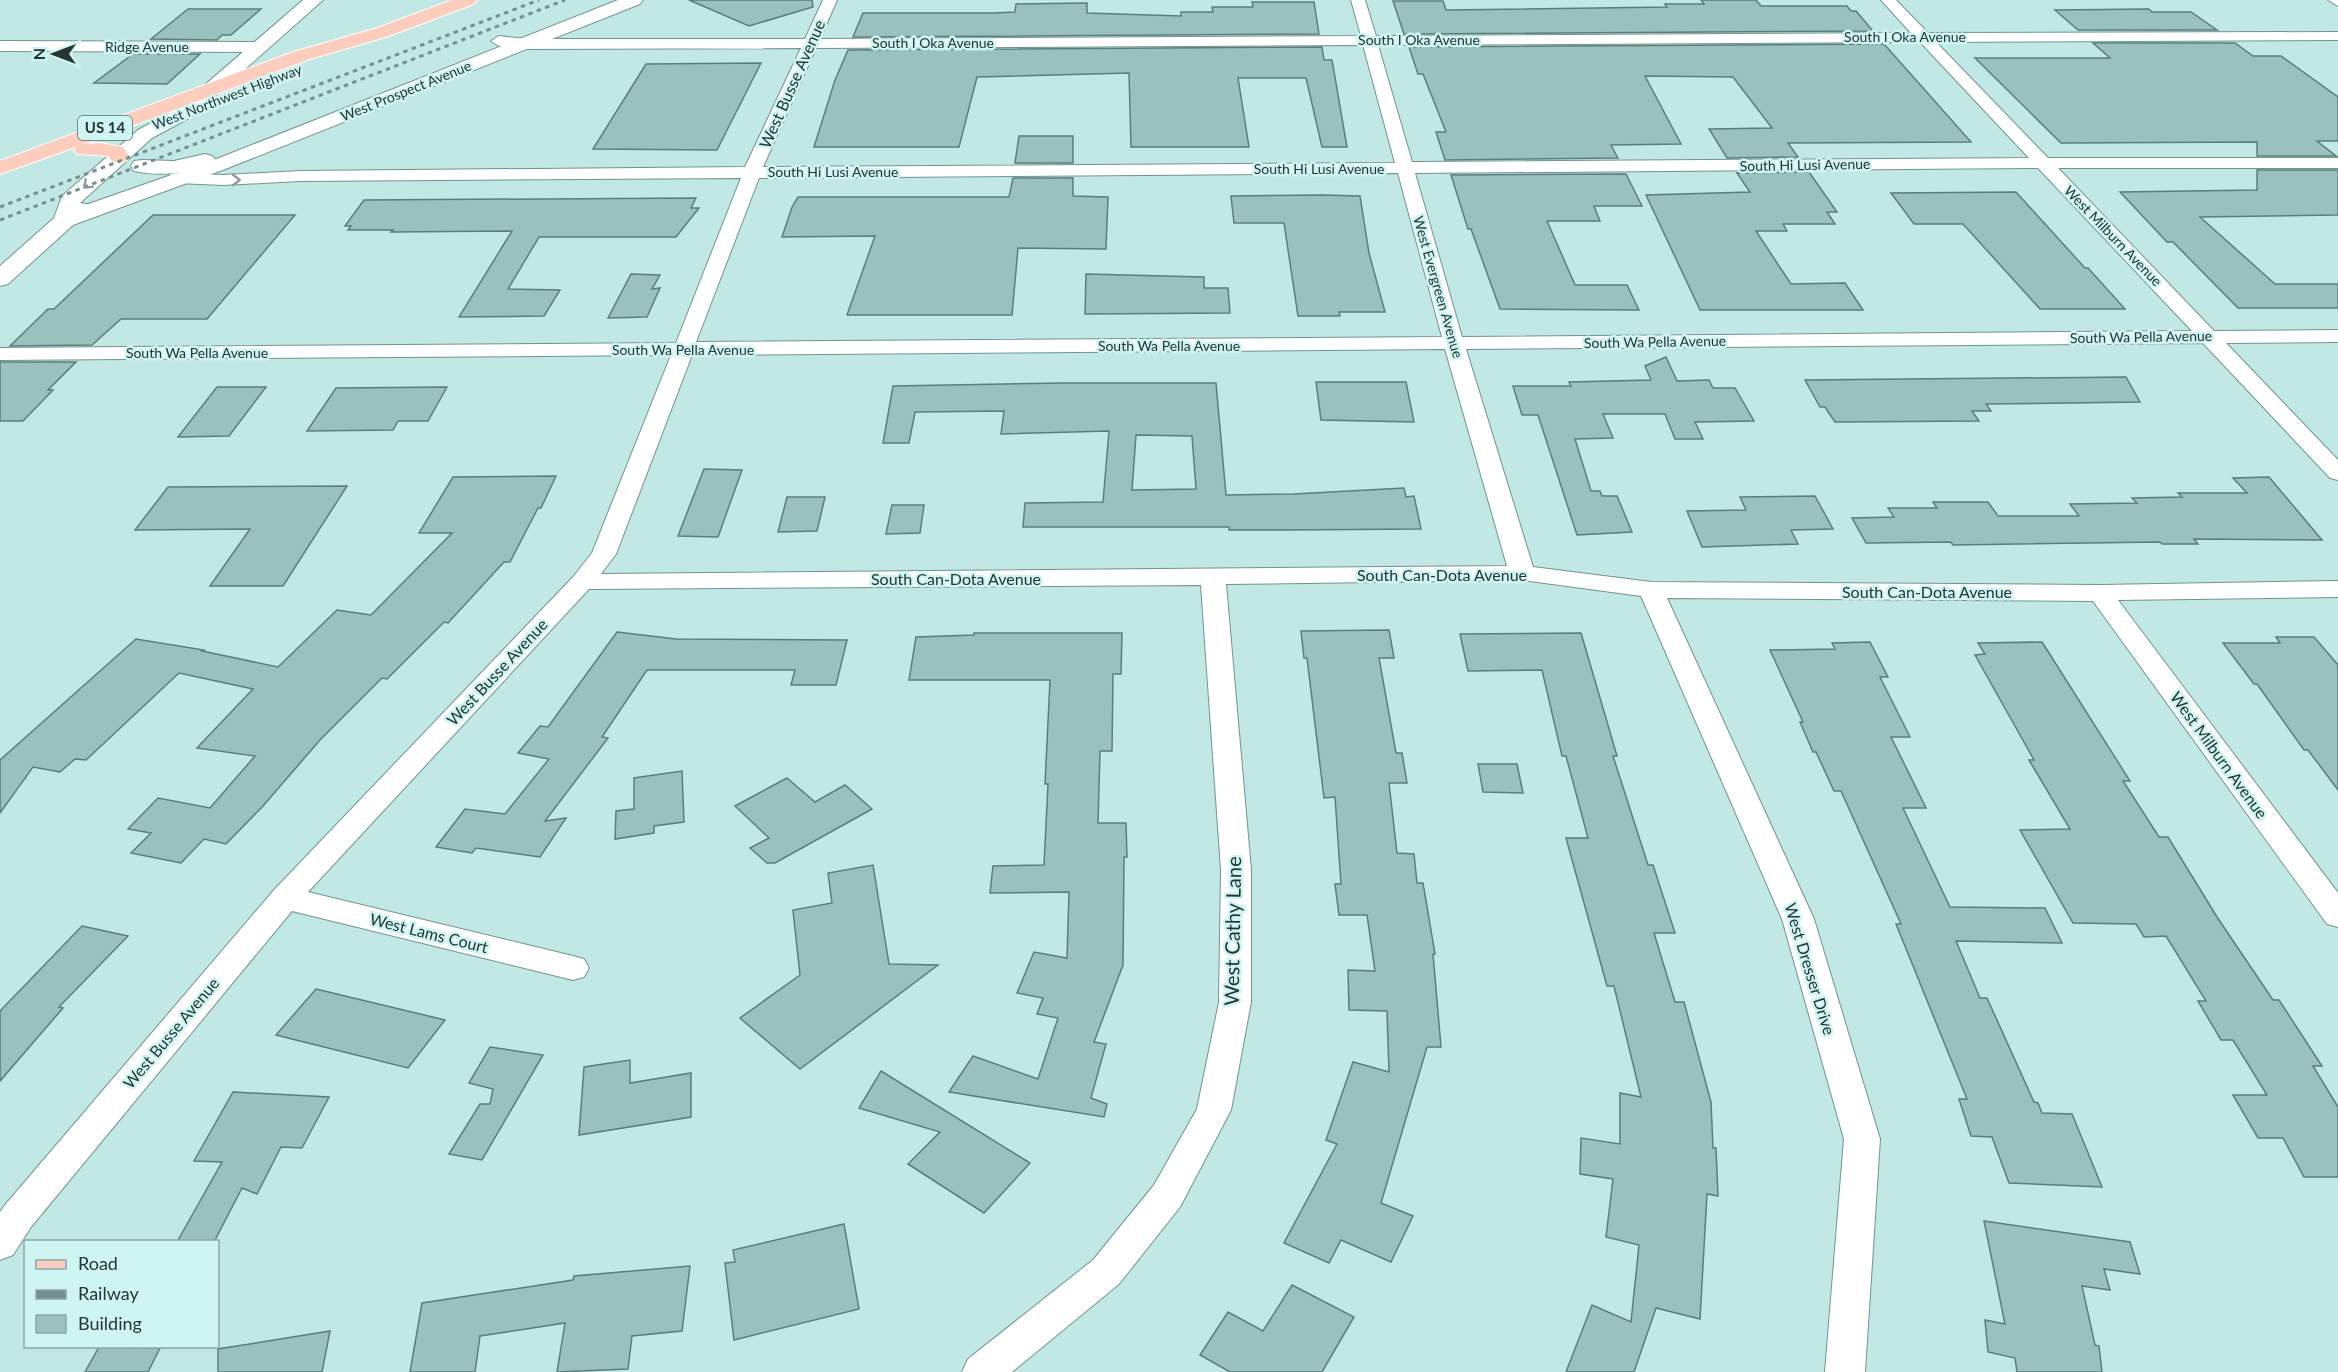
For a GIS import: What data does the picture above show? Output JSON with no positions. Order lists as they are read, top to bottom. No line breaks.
{"streets":{"main road":["West Northwest Highway","US 14"],"street":["South I Oka Avenue","Ridge Avenue","West Busse Avenue","West Prospect Avenue","South Hi Lusi Avenue","West Milburn Avenue","West Evergreen Avenue","South Wa Pella Avenue","South Can-Dota Avenue","West Cathy Lane","West Lams Court","West Dresser Drive"]},"crossings":[["South I Oka Avenue","West Busse Avenue"],["South I Oka Avenue","West Prospect Avenue"],["South I Oka Avenue","West Milburn Avenue"],["South I Oka Avenue","West Evergreen Avenue"],["West Busse Avenue","South Hi Lusi Avenue"],["West Busse Avenue","South Wa Pella Avenue"],["West Busse Avenue","South Can-Dota Avenue"],["West Busse Avenue","West Lams Court"],["West Prospect Avenue","South Hi Lusi Avenue"],["South Hi Lusi Avenue","West Milburn Avenue"],["South Hi Lusi Avenue","West Evergreen Avenue"],["West Milburn Avenue","South Wa Pella Avenue"],["West Milburn Avenue","South Can-Dota Avenue"],["West Evergreen Avenue","South Wa Pella Avenue"],["West Evergreen Avenue","South Can-Dota Avenue"],["South Can-Dota Avenue","West Cathy Lane"],["South Can-Dota Avenue","West Dresser Drive"]],"legend":["Road","Railway","Building"],"north":"left"}
